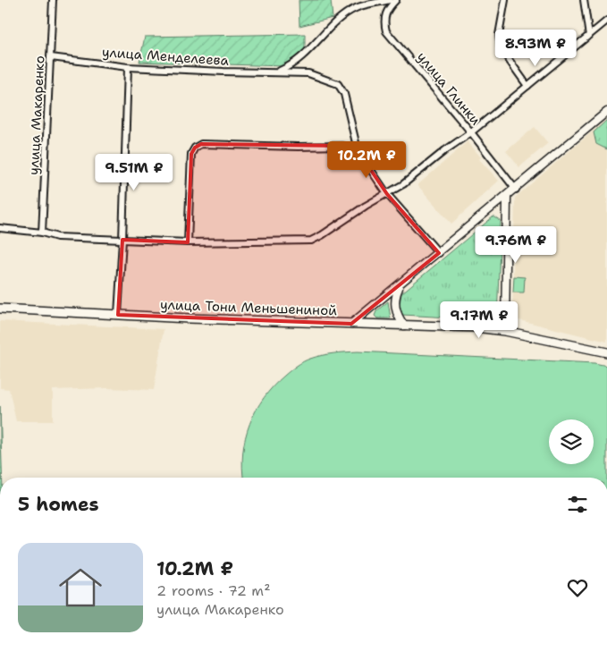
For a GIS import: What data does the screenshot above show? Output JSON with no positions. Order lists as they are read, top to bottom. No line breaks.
{"streets":{"main road":["улица Тони Меньшениной"],"street":["улица Менделеева","улица Глинки","улица Макаренко"]},"crossings":[["улица Менделеева","улица Макаренко"],["улица Глинки","улица Тони Меньшениной"]],"page":{"price":["8.93M ₽","10.2M ₽","9.51M ₽","9.76M ₽","9.17M ₽"],"heading":"5 homes","list":[{"name":"10.2M ₽","note":"2 rooms · 72 m² · улица Макаренко"}]}}
